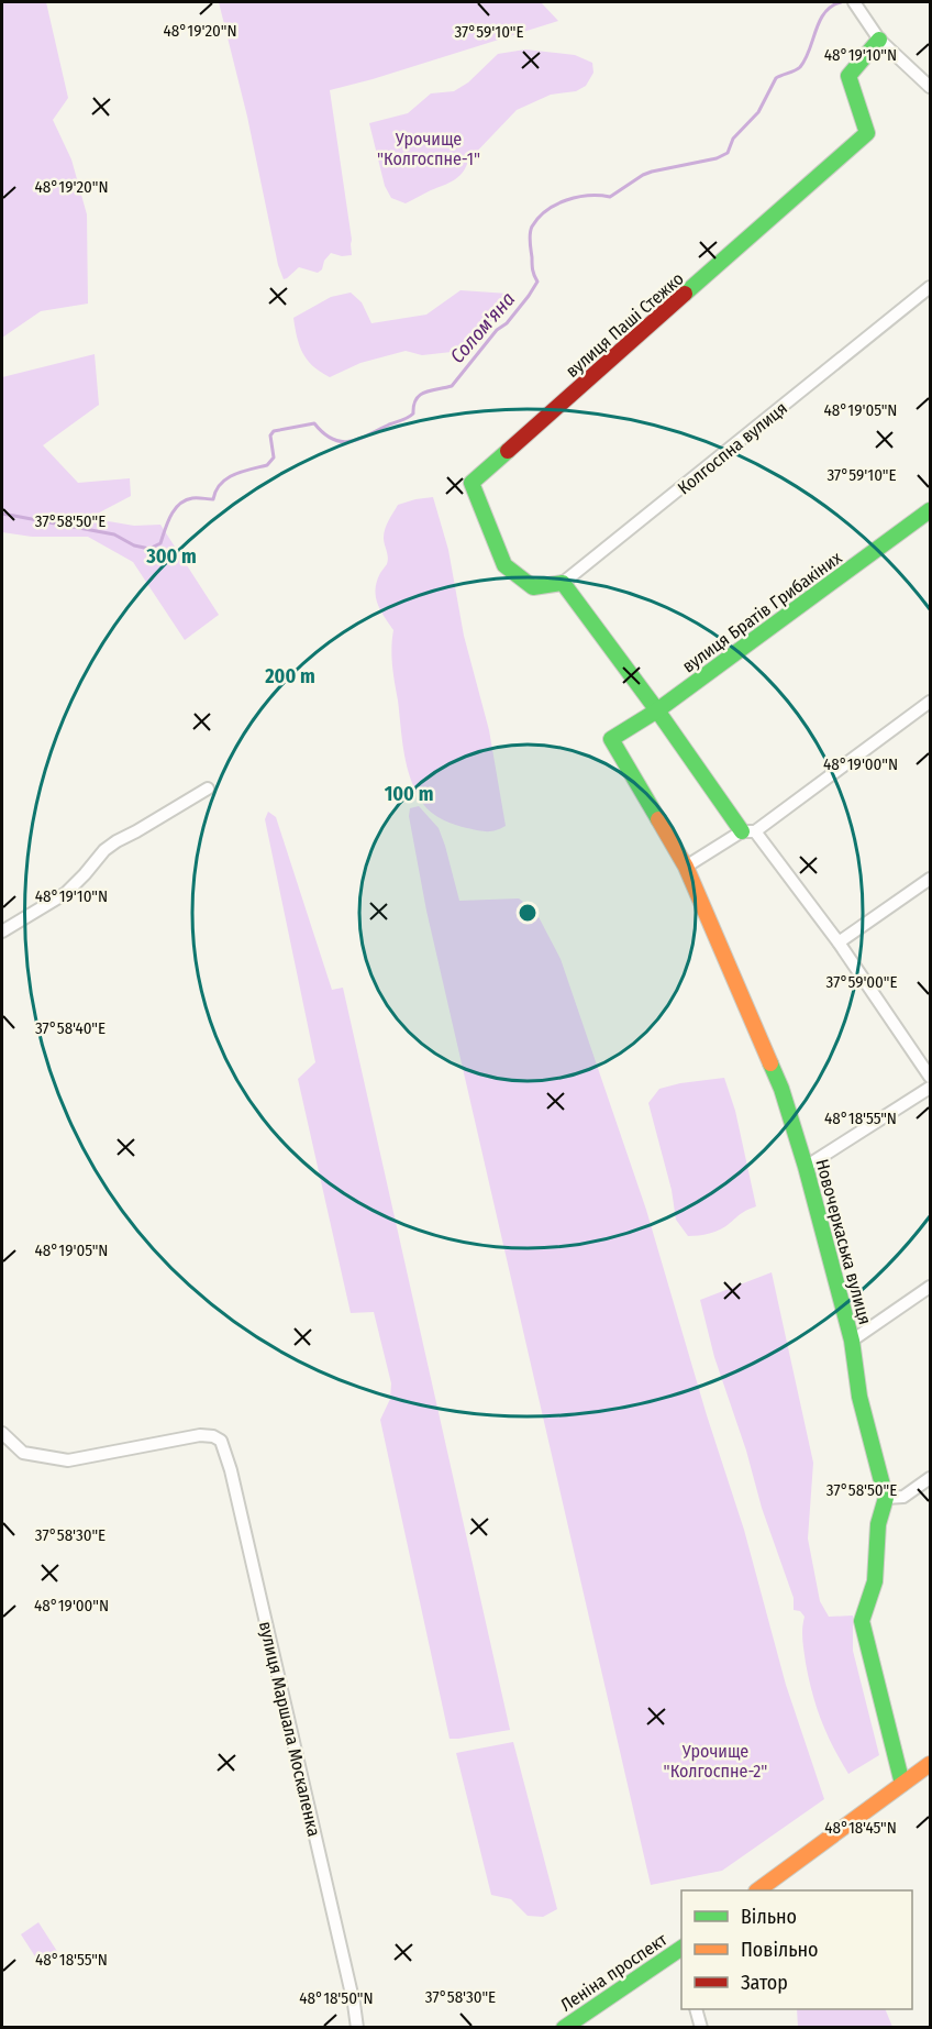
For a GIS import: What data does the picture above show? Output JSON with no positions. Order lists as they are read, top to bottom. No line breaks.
{"streets":{"street":["вулиця Паші Стежко","Колгоспна вулиця","вулиця Братів Грибакіних","Новочеркаська вулиця","вулиця Маршала Москаленка","Леніна проспект"]},"crossings":[["вулиця Паші Стежко","Колгоспна вулиця"],["вулиця Братів Грибакіних","Новочеркаська вулиця"]],"water":["Солом'яна"],"parks":["Урочище \"Колгоспне-1\"","Урочище \"Колгоспне-2\""],"legend":["Вільно","Повільно","Затор"],"coordinates":["48°19'20\"N","37°59'10\"E","48°19'10\"N","48°19'05\"N","37°58'50\"E","48°19'00\"N","37°59'00\"E","37°58'40\"E","48°18'55\"N","37°58'30\"E","48°18'45\"N","48°18'50\"N"],"rings":["300 m","200 m","100 m"]}
